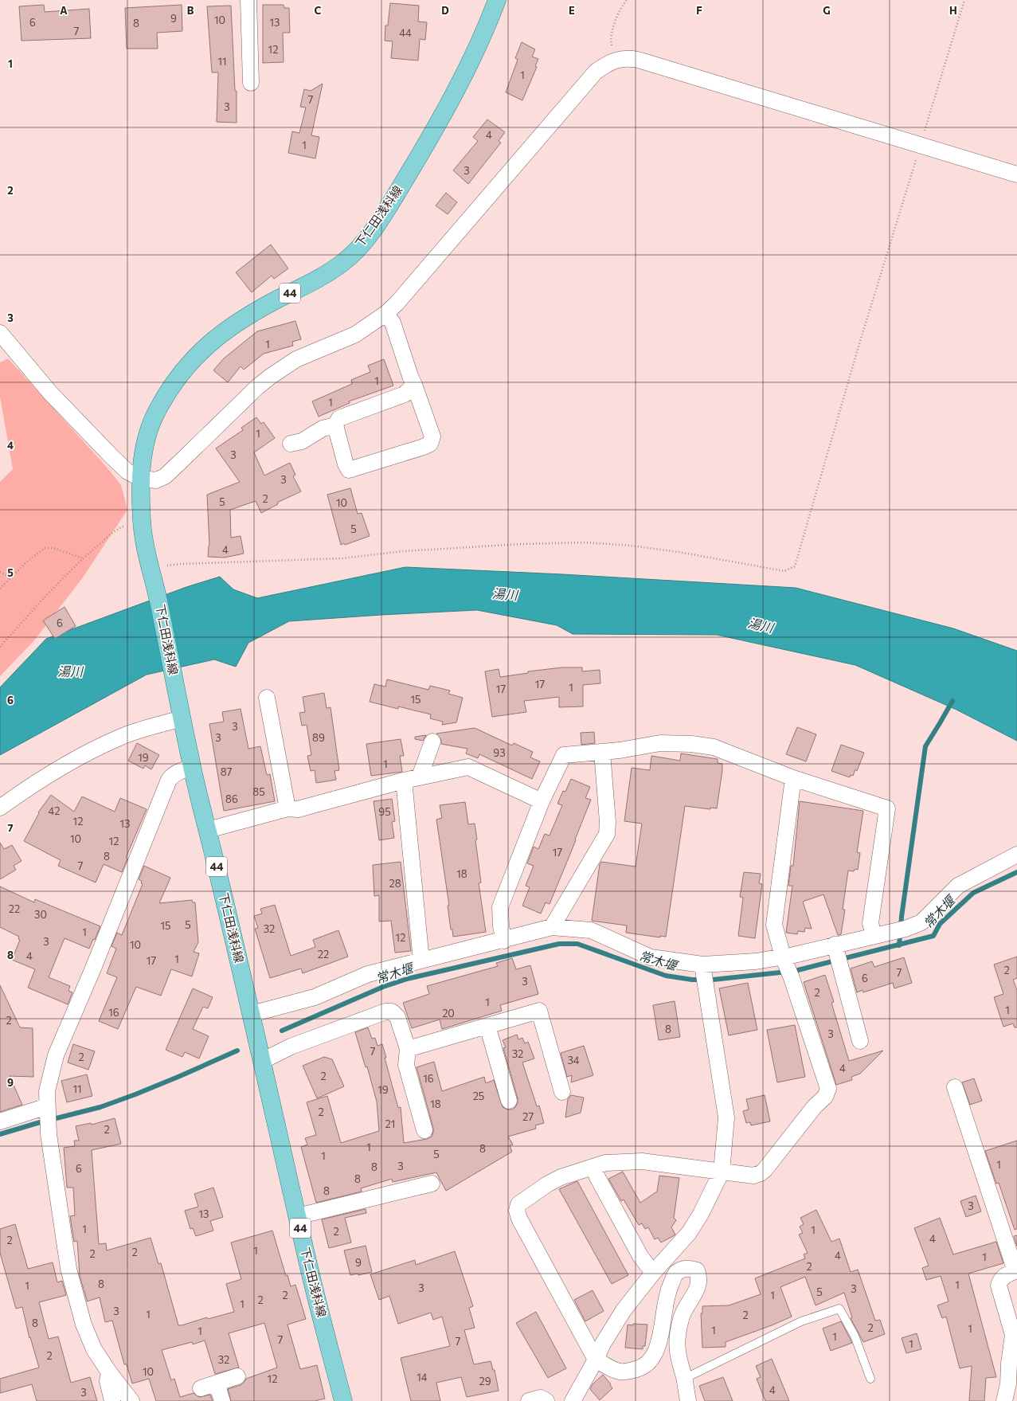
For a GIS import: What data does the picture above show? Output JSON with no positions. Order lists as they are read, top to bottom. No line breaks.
{"streets":{"main road":["下仁田浅科線","44"]},"water":["湯川","常木堰"],"house_numbers":["9","10","6","13","8","7","44","12","11","1","7","3","4","1","3","1","1","1","1","3","3","2","5","10","5","4","6","17","1","17","15","3","3","89","93","19","1","87","85","86","42","95","12","13","10","12","17","8","7","18","28","22","30","5","15","32","1","12","3","10","22","4","1","17","2","7","6","3","2","1","1","16","20","2","8","3","7","32","2","34","4","2","16","11","19","25","18","2","27","21","2","1","8","5","1","1","3","8","6","8","8","3","13","1","1","2","4","2","1","2","2","4","1","9","2","8","1","1","3","3","5","2","1","2","1","3","1","2","8","2","1","1","1","1","7","7","1","2","32","10","14","12","29","4","3"],"grid":{"columns":["A","B","C","D","E","F","G","H"],"rows":["1","2","3","4","5","6","7","8","9"]}}
